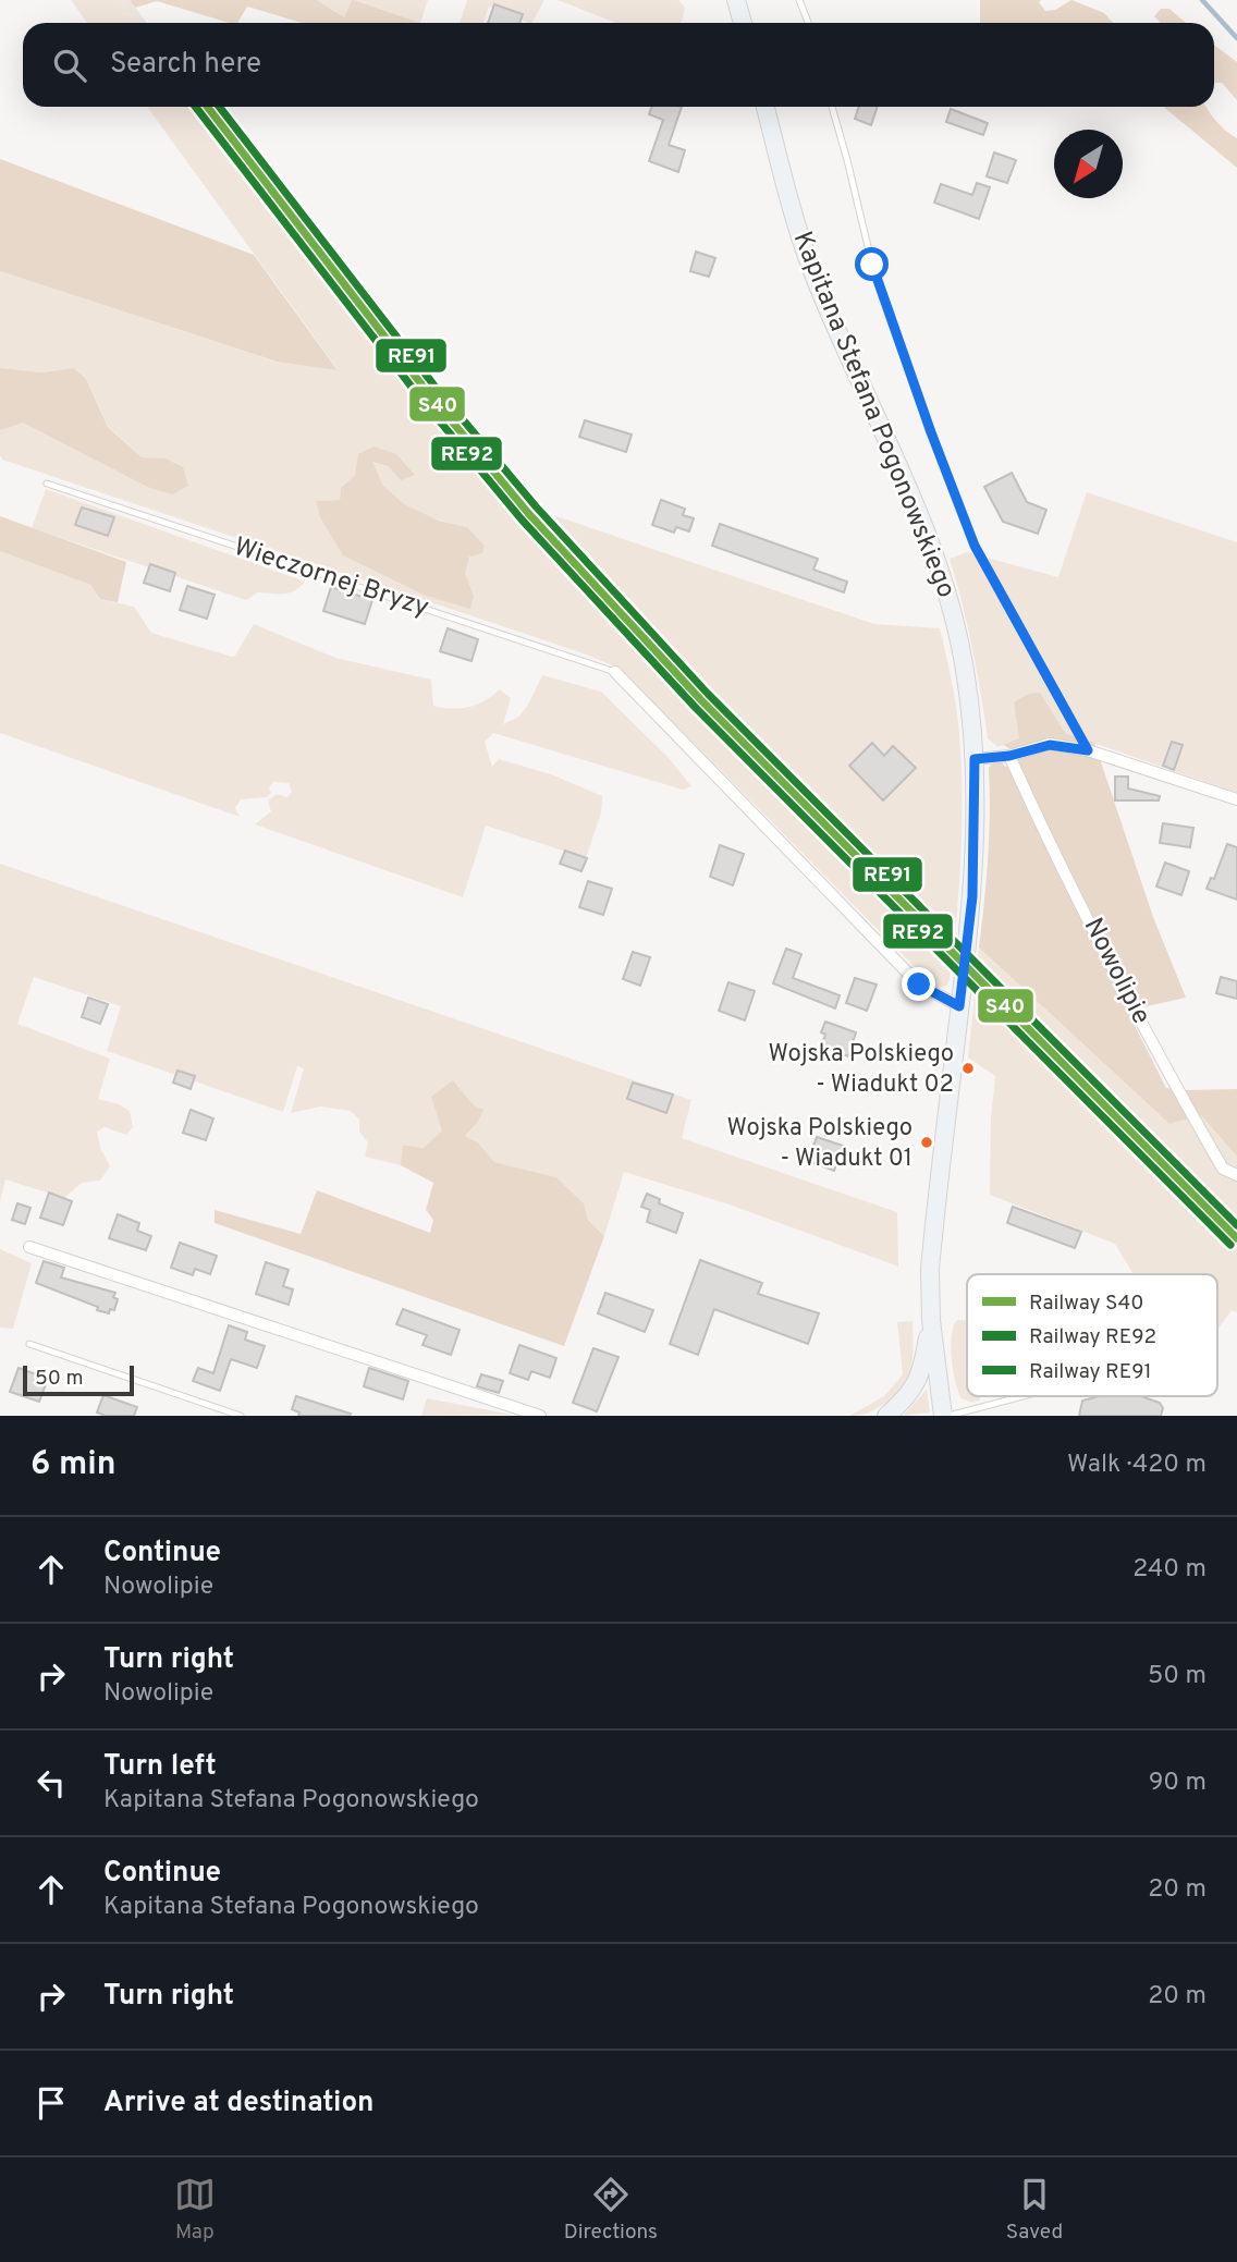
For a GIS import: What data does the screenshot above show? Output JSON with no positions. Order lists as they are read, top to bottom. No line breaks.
{"streets":{"main road":["Kapitana Stefana Pogonowskiego"],"street":["Nowolipie"],"lane":["Wieczornej Bryzy"]},"places":["Wojska Polskiego - Wiadukt 02","Wojska Polskiego - Wiadukt 01"],"lines":["rail line S40","rail line RE92","rail line RE91"],"legend":["Railway S40","Railway RE92","Railway RE91"],"scale_bar":"50 m","north":"bottom left","page":{"search":"Search here","scale":"50 m","heading":["6 min","Walk · 420 m"],"list":[["Continue","Nowolipie","240 m"],["Turn right","Nowolipie","50 m"],["Turn left","Kapitana Stefana Pogonowskiego","90 m"],["Continue","Kapitana Stefana Pogonowskiego","20 m"],["Turn right","20 m"],"Arrive at destination"],"nav":["Map","Directions","Saved"]}}
